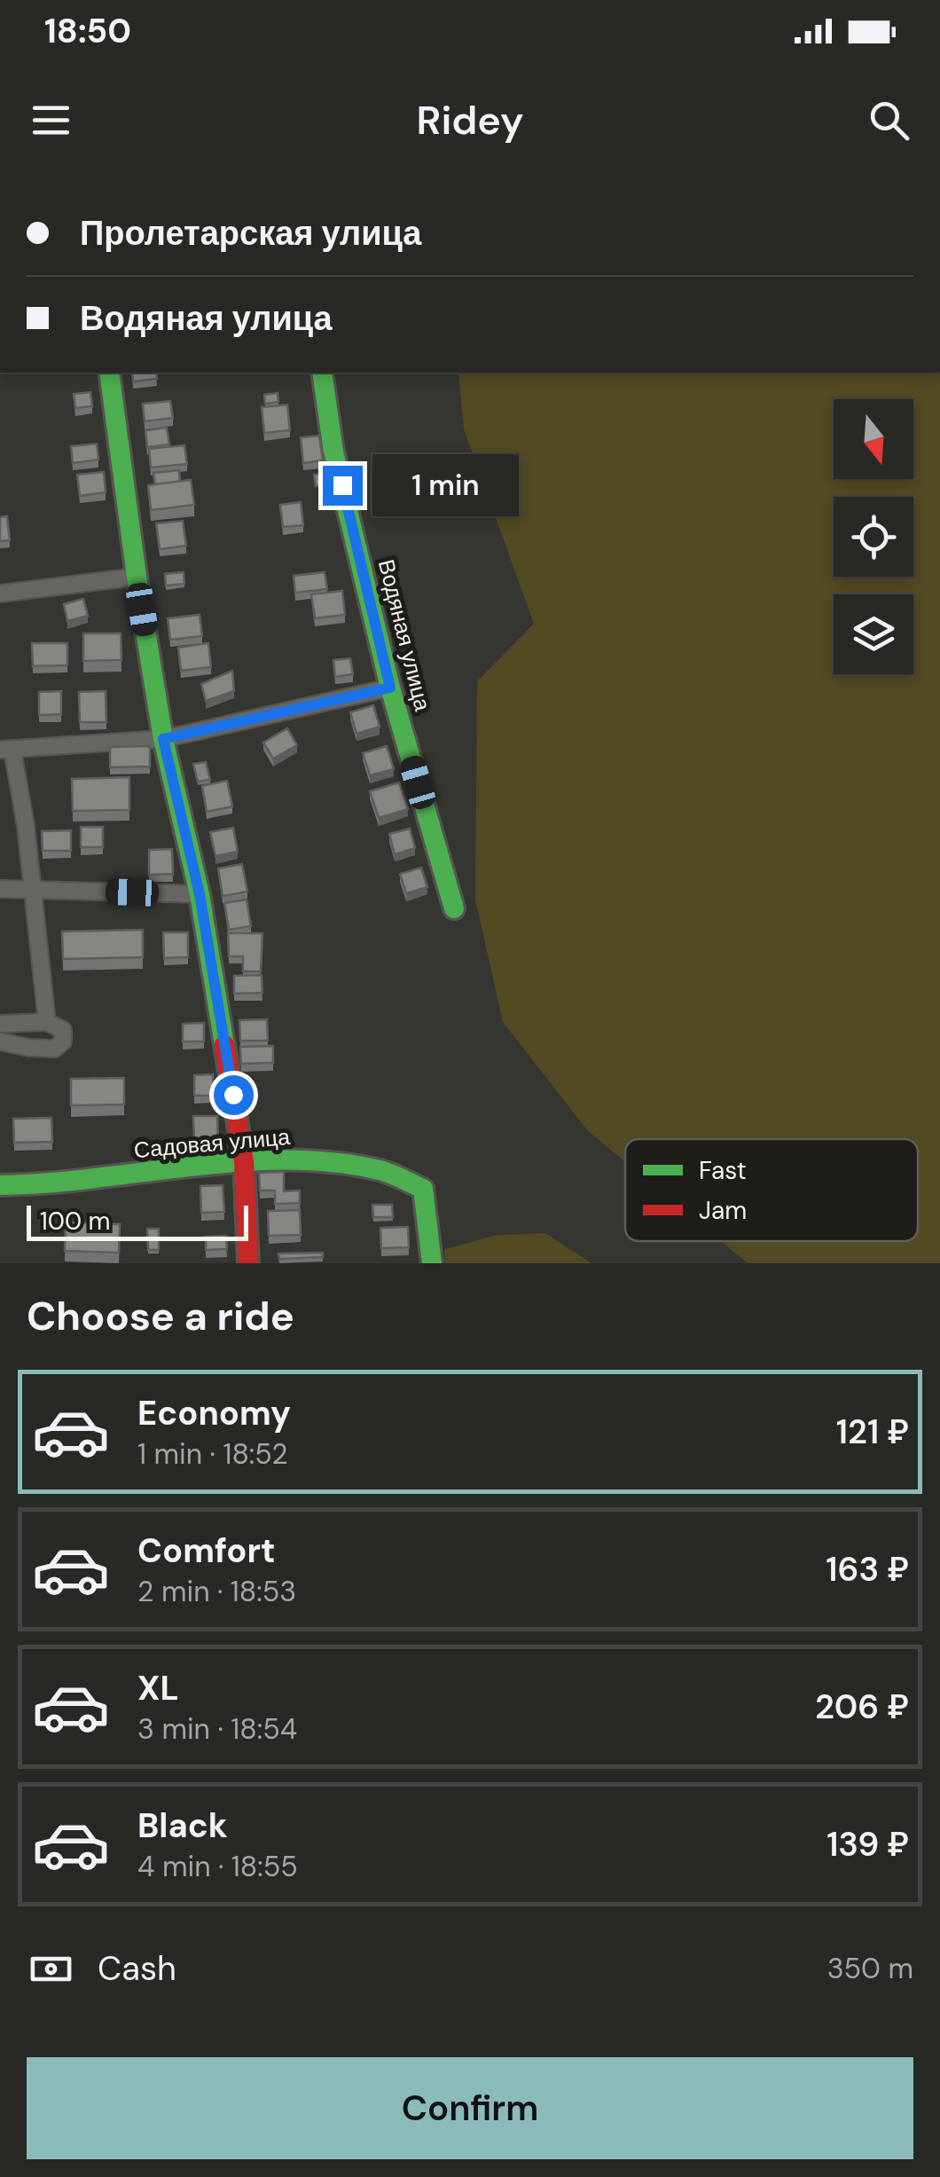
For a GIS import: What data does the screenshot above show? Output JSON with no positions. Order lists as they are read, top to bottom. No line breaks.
{"streets":{"street":["Водяная улица","Садовая улица"]},"legend":["Fast","Jam"],"scale_bar":"100 m","north":"bottom","page":{"status":"18:50","header":"Ridey","banner":["Пролетарская улица","Водяная улица"],"bubble":"1 min","scale":"100 m","heading":"Choose a ride","list":[{"name":"Economy","note":"1 min · 18:52","value":"121 ₽"},{"name":"Comfort","note":"2 min · 18:53","value":"163 ₽"},{"name":"XL","note":"3 min · 18:54","value":"206 ₽"},{"name":"Black","note":"4 min · 18:55","value":"139 ₽"}],"pay":["Cash","350 m"],"buttons":"Confirm"}}
